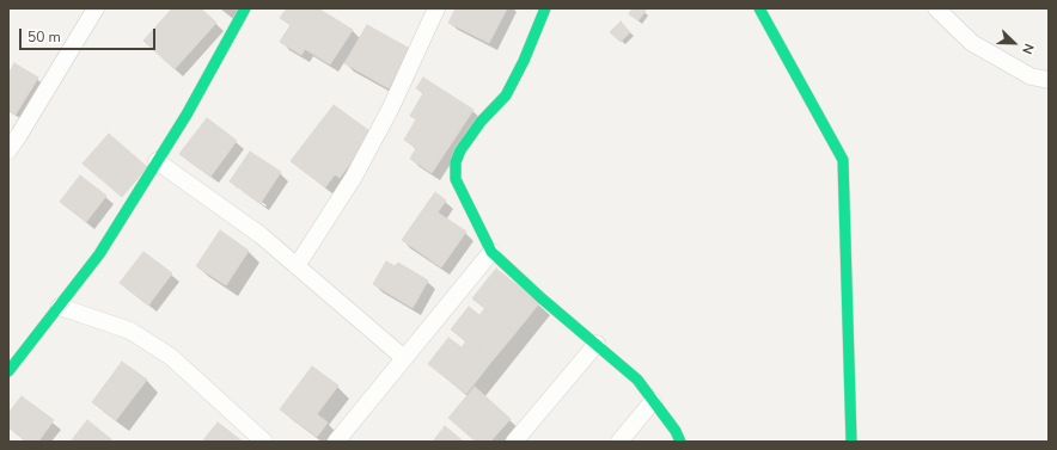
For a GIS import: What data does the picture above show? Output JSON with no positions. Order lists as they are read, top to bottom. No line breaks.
{"scale_bar":"50 m","north":"bottom right"}
